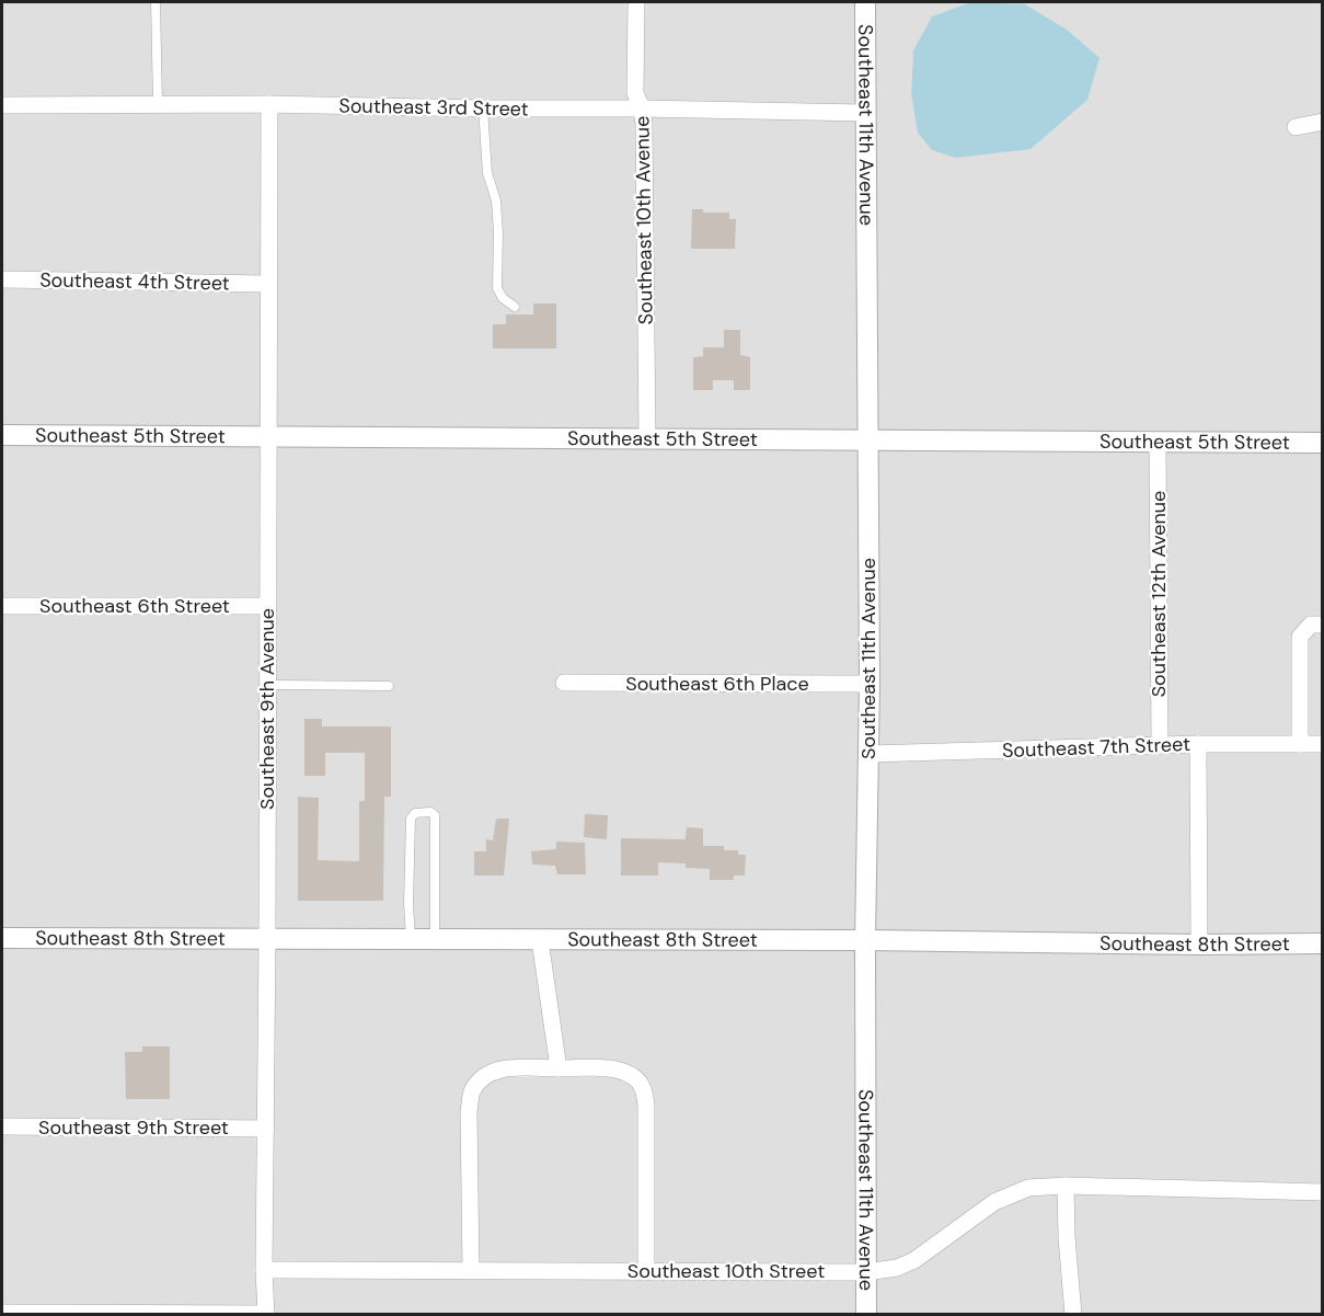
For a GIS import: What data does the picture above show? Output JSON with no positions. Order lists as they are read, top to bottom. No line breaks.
{"streets":{"street":["Southeast 3rd Street","Southeast 11th Avenue","Southeast 10th Avenue","Southeast 4th Street","Southeast 5th Street","Southeast 12th Avenue","Southeast 6th Street","Southeast 6th Place","Southeast 9th Avenue","Southeast 7th Street","Southeast 8th Street","Southeast 9th Street","Southeast 10th Street"]},"crossings":[["Southeast 3rd Street","Southeast 11th Avenue"],["Southeast 3rd Street","Southeast 10th Avenue"],["Southeast 3rd Street","Southeast 9th Avenue"],["Southeast 11th Avenue","Southeast 5th Street"],["Southeast 11th Avenue","Southeast 6th Place"],["Southeast 11th Avenue","Southeast 7th Street"],["Southeast 11th Avenue","Southeast 8th Street"],["Southeast 11th Avenue","Southeast 10th Street"],["Southeast 10th Avenue","Southeast 5th Street"],["Southeast 4th Street","Southeast 9th Avenue"],["Southeast 5th Street","Southeast 12th Avenue"],["Southeast 5th Street","Southeast 9th Avenue"],["Southeast 12th Avenue","Southeast 7th Street"],["Southeast 6th Street","Southeast 9th Avenue"],["Southeast 9th Avenue","Southeast 8th Street"],["Southeast 9th Avenue","Southeast 9th Street"],["Southeast 9th Avenue","Southeast 10th Street"]]}
